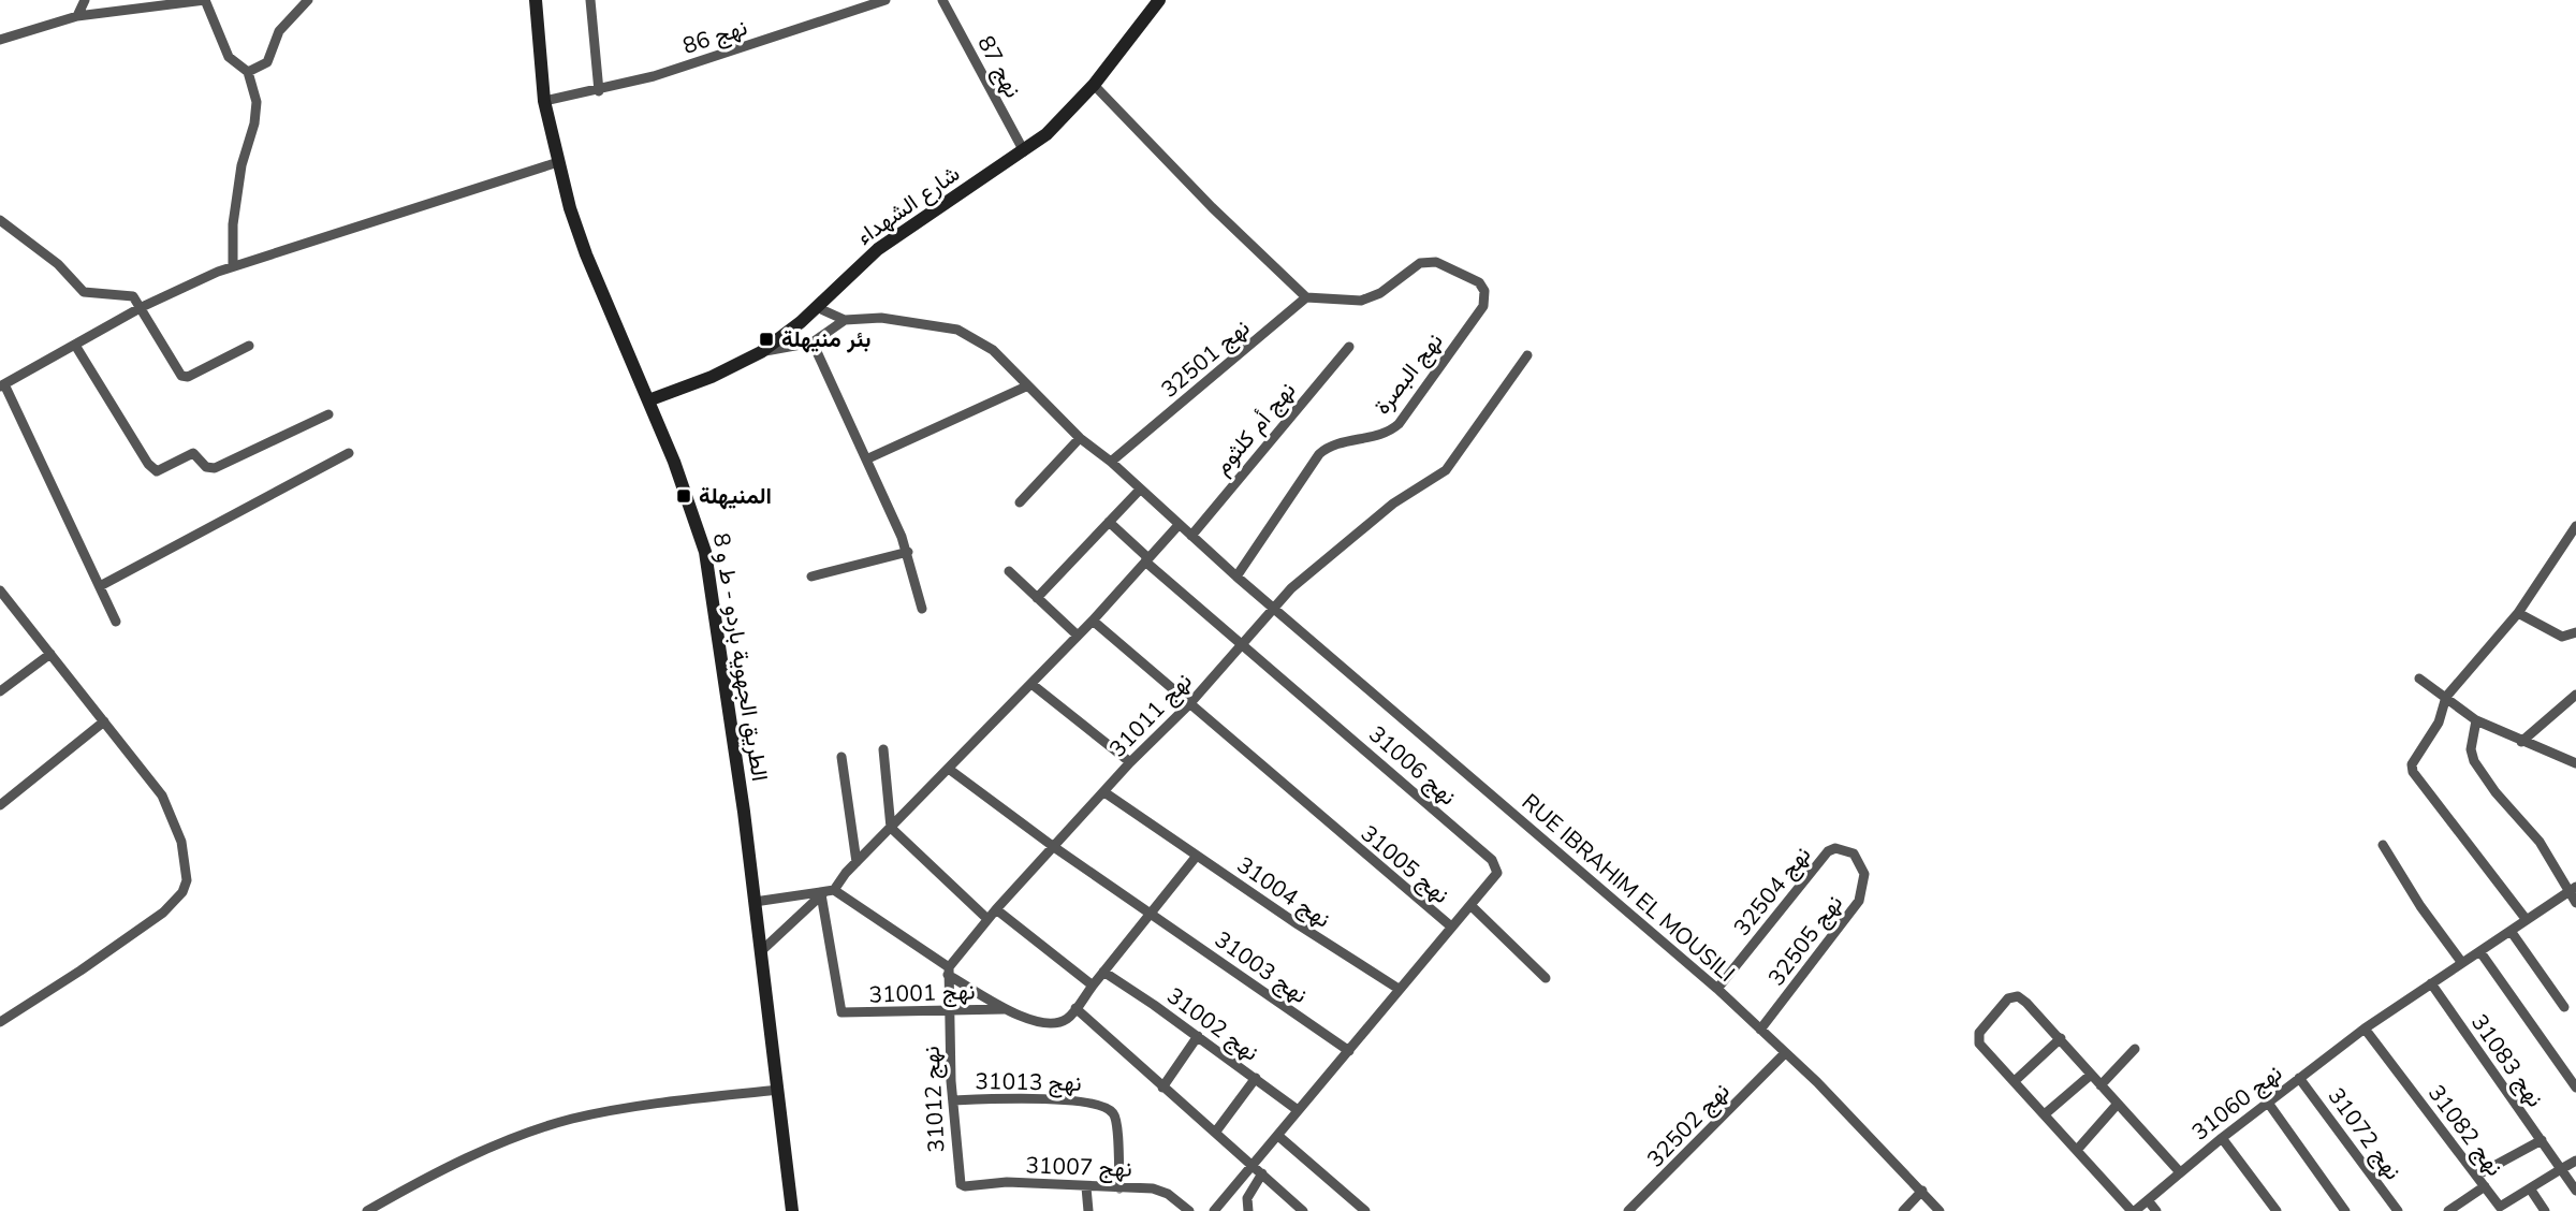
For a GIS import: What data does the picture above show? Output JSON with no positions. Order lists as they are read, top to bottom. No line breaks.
{"streets":{"main road":["شارع الشهداء","الطريق الجهوية باردو - ط و 8"],"street":["نهج 86","نهج 87","نهج 32501","نهج البصرة","نهج أم كلثوم","نهج 31011","نهج 31006","نهج 31005","RUE IBRAHIM EL MOUSILI","نهج 32504","نهج 31004","نهج 32505","نهج 31003","نهج 31001","نهج 31002","نهج 31083","نهج 31013","نهج 31012","نهج 31060","نهج 32502","نهج 31082","نهج 31072","نهج 31007"]},"crossings":[["نهج 86","الطريق الجهوية باردو - ط و 8"],["نهج 87","شارع الشهداء"],["شارع الشهداء","الطريق الجهوية باردو - ط و 8"],["نهج 32501","نهج البصرة"],["نهج 32501","RUE IBRAHIM EL MOUSILI"],["نهج البصرة","RUE IBRAHIM EL MOUSILI"],["نهج أم كلثوم","RUE IBRAHIM EL MOUSILI"],["نهج 31011","نهج 31006"],["نهج 31011","نهج 31005"],["نهج 31011","RUE IBRAHIM EL MOUSILI"],["نهج 31011","نهج 31004"],["نهج 31011","نهج 31003"],["نهج 31011","نهج 31012"],["نهج 31006","نهج 31005"],["نهج 31005","نهج 31004"],["نهج 31005","نهج 31003"],["RUE IBRAHIM EL MOUSILI","نهج 32504"],["RUE IBRAHIM EL MOUSILI","نهج 32505"],["RUE IBRAHIM EL MOUSILI","نهج 32502"],["نهج 32504","نهج 32505"],["نهج 31001","نهج 31012"],["نهج 31083","نهج 31060"],["نهج 31083","نهج 31082"],["نهج 31013","نهج 31012"],["نهج 31013","نهج 31007"],["نهج 31012","نهج 31007"],["نهج 31060","نهج 31082"],["نهج 31060","نهج 31072"]],"places":{"transit":["بئر منيهلة","المنيهلة"]}}
